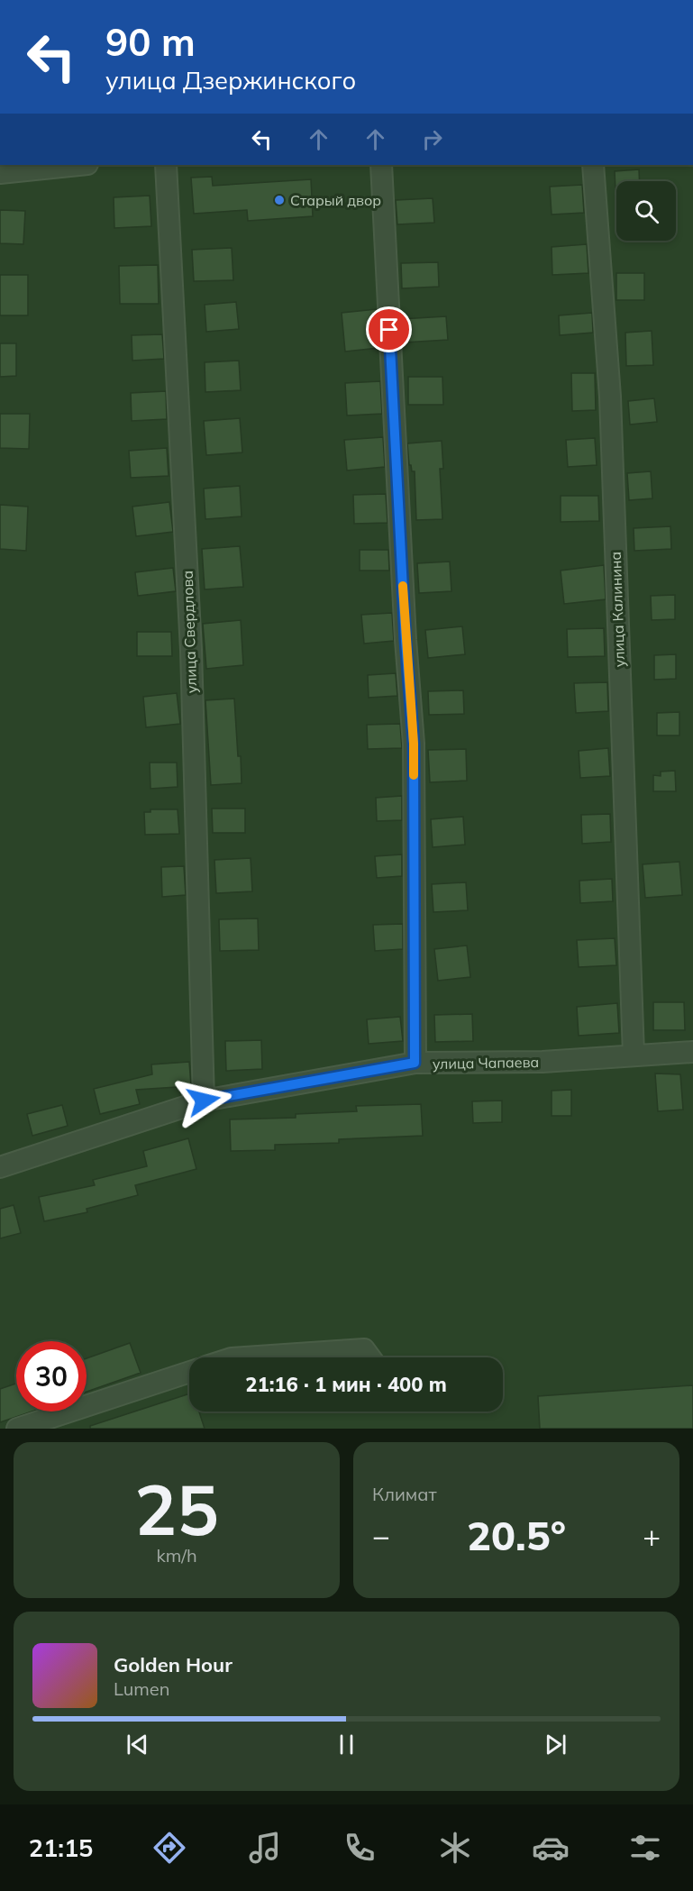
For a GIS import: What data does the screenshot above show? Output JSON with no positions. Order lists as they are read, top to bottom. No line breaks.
{"streets":{"street":["улица Калинина","улица Свердлова","улица Чапаева"]},"crossings":[["улица Калинина","улица Чапаева"],["улица Свердлова","улица Чапаева"]],"places":["Старый двор"],"page":{"turn":["90 m","улица Дзержинского"],"limit":"30","trip":"21:16 · 1 мин · 400 m","tile":[["25","km/h"],"Климат"],"heat":["−","20.5°","+"],"song":["Golden Hour","Lumen"],"tabs":"21:15"}}
